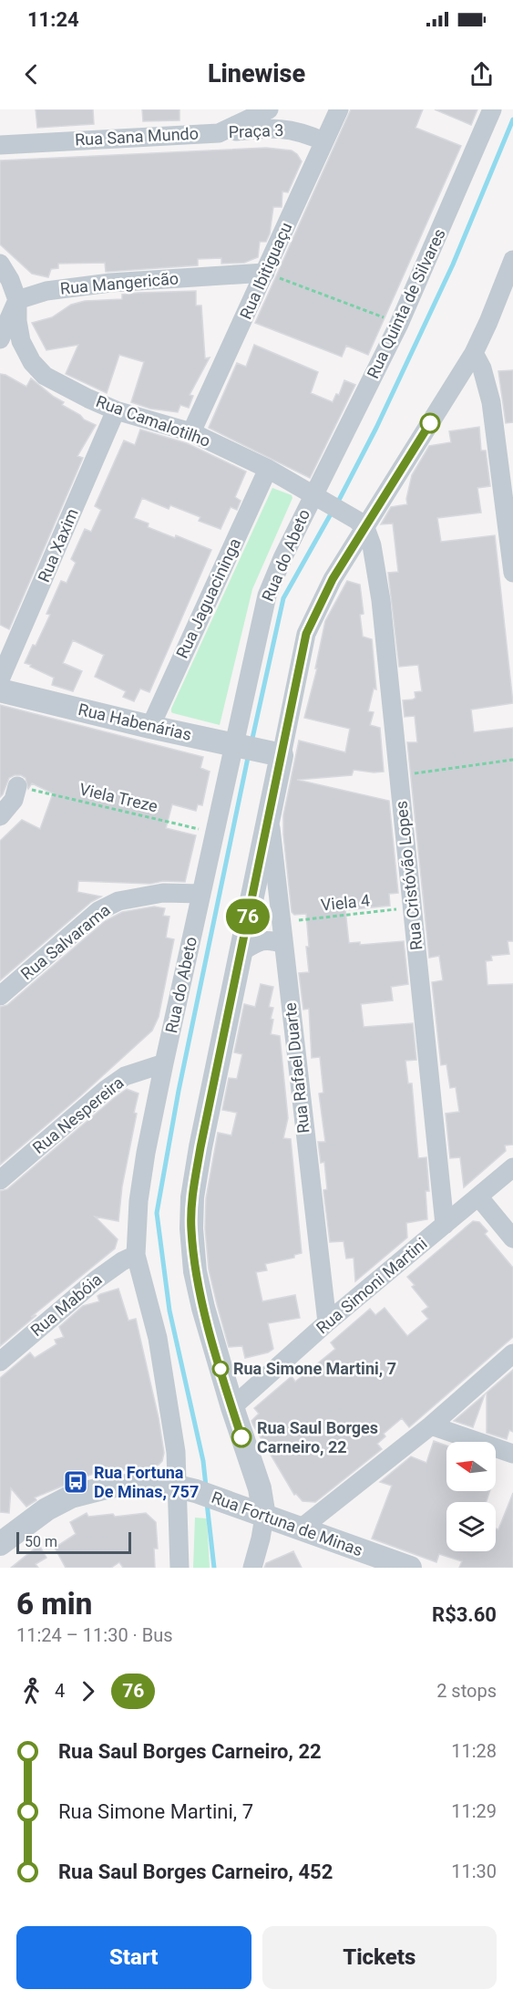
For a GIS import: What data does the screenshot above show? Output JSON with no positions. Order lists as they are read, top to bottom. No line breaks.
{"streets":{"street":["Praça 3","Rua Sana Mundo","Rua Ibitiguaçu","Rua Mangericão","Rua Quinta de Silvares","Rua Camalotilho","Rua Xaxim","Rua do Abeto","Rua Jaguacininga","Rua Habenárias","Rua Cristóvão Lopes","Rua Salvarama","Rua Rafael Duarte","Rua Nespereira","Rua Simoni Martini","Rua Mabóia","Rua Fortuna de Minas"],"path":["Viela Treze","Viela 4"]},"crossings":[["Praça 3","Rua Sana Mundo"],["Praça 3","Rua Ibitiguaçu"],["Rua Ibitiguaçu","Rua Mangericão"],["Rua Ibitiguaçu","Rua Camalotilho"],["Rua Mangericão","Rua Camalotilho"],["Rua Quinta de Silvares","Rua Camalotilho"],["Rua Quinta de Silvares","Rua do Abeto"],["Rua Camalotilho","Rua Xaxim"],["Rua Camalotilho","Rua do Abeto"],["Rua Camalotilho","Rua Jaguacininga"],["Rua Camalotilho","Rua Cristóvão Lopes"],["Rua do Abeto","Rua Habenárias"],["Rua do Abeto","Viela Treze"],["Rua do Abeto","Rua Salvarama"],["Rua do Abeto","Rua Nespereira"],["Rua do Abeto","Rua Mabóia"],["Rua do Abeto","Rua Fortuna de Minas"],["Rua Jaguacininga","Rua Habenárias"],["Rua Cristóvão Lopes","Viela 4"],["Rua Cristóvão Lopes","Rua Simoni Martini"],["Viela 4","Rua Rafael Duarte"],["Rua Rafael Duarte","Rua Simoni Martini"]],"places":{"other":["Rua Simone Martini, 7","Rua Saul Borges Carneiro, 22"],"bus stop":["Rua Fortuna De Minas, 757"]},"lines":["bus line 76"],"scale_bar":"50 m","north":"left","page":{"status":"11:24","header":"Linewise","on_map":"76","scale":"50 m","heading":["6 min","11:24 – 11:30 · Bus","R$3.60"],"legs":["4","76","2 stops"],"list":[{"name":"Rua Saul Borges Carneiro, 22","value":"11:28"},{"name":"Rua Simone Martini, 7","value":"11:29"},{"name":"Rua Saul Borges Carneiro, 452","value":"11:30"}],"buttons":["Start","Tickets"]}}
